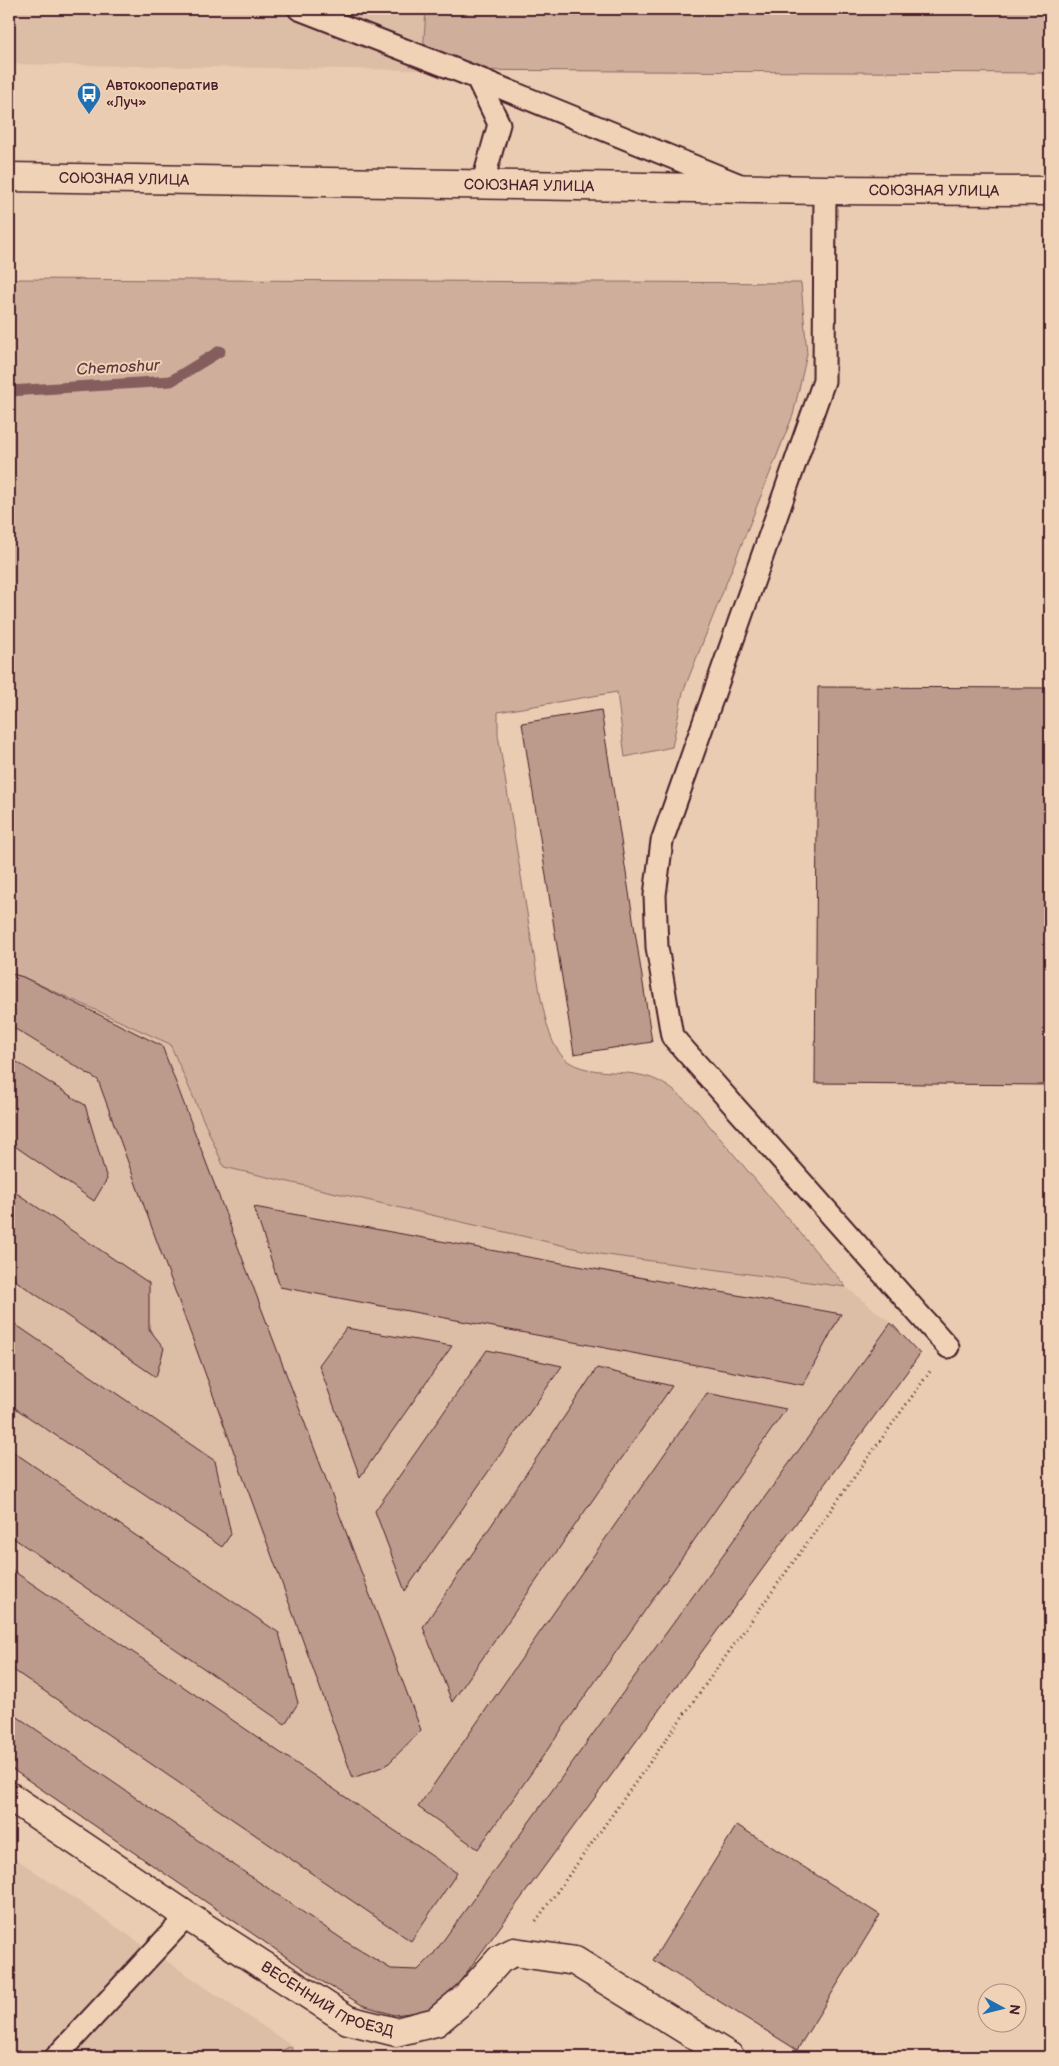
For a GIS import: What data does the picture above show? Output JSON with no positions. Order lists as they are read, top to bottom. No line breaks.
{"streets":{"main road":["СОЮЗНАЯ УЛИЦА","ВЕСЕННИЙ ПРОЕЗД"]},"water":["Chemoshur"],"places":{"bus stop":["Автокооператив «Луч»"]},"north":"right"}
